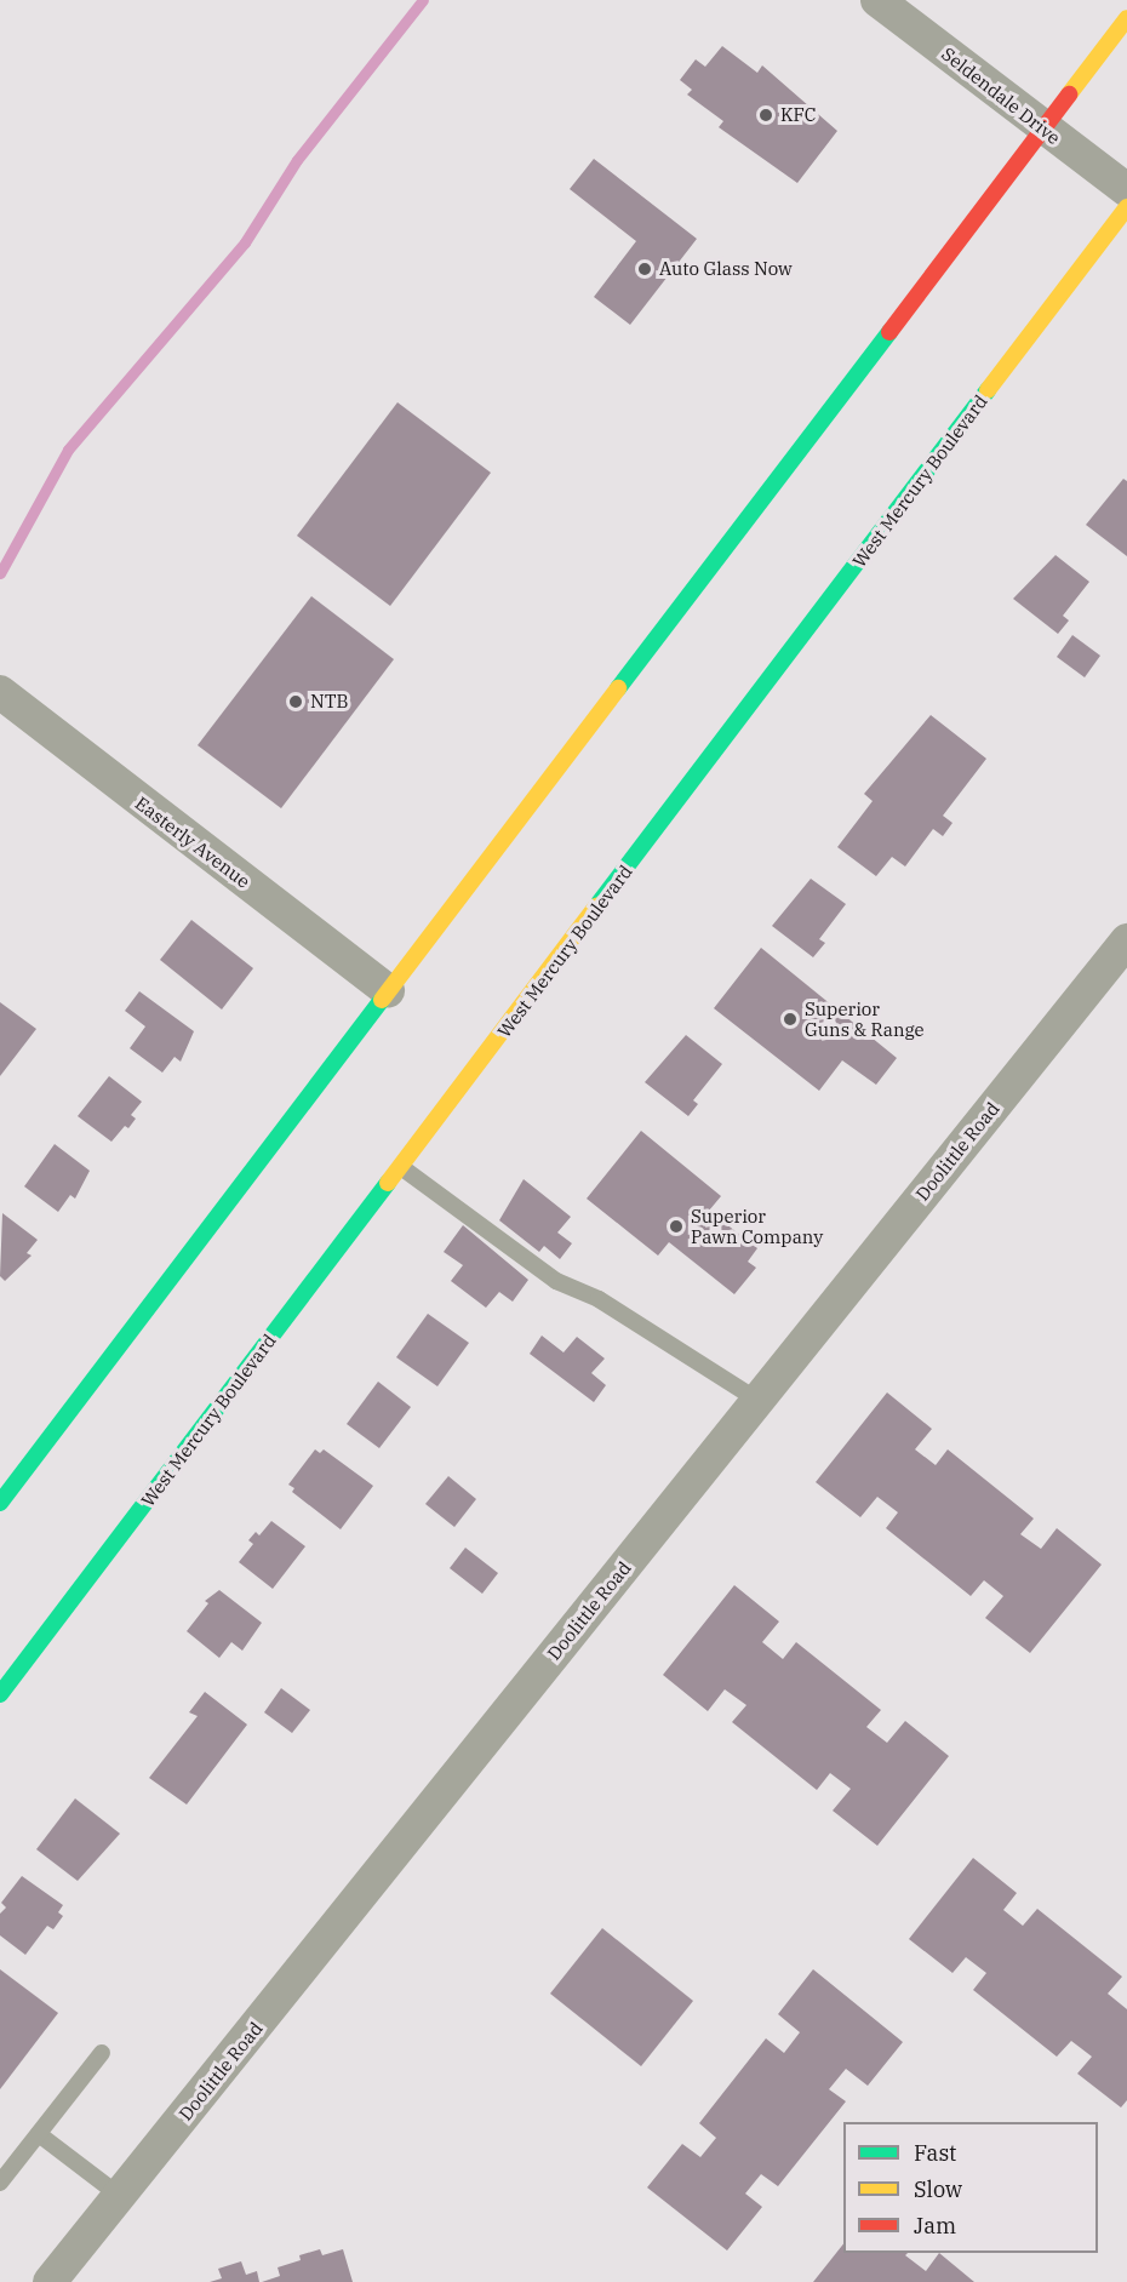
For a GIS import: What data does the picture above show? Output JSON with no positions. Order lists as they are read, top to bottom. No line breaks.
{"streets":{"main road":["West Mercury Boulevard"],"street":["Seldendale Drive","Easterly Avenue","Doolittle Road"]},"places":["KFC","Auto Glass Now","NTB","Superior Guns & Range","Superior Pawn Company"],"legend":["Fast","Slow","Jam"]}
